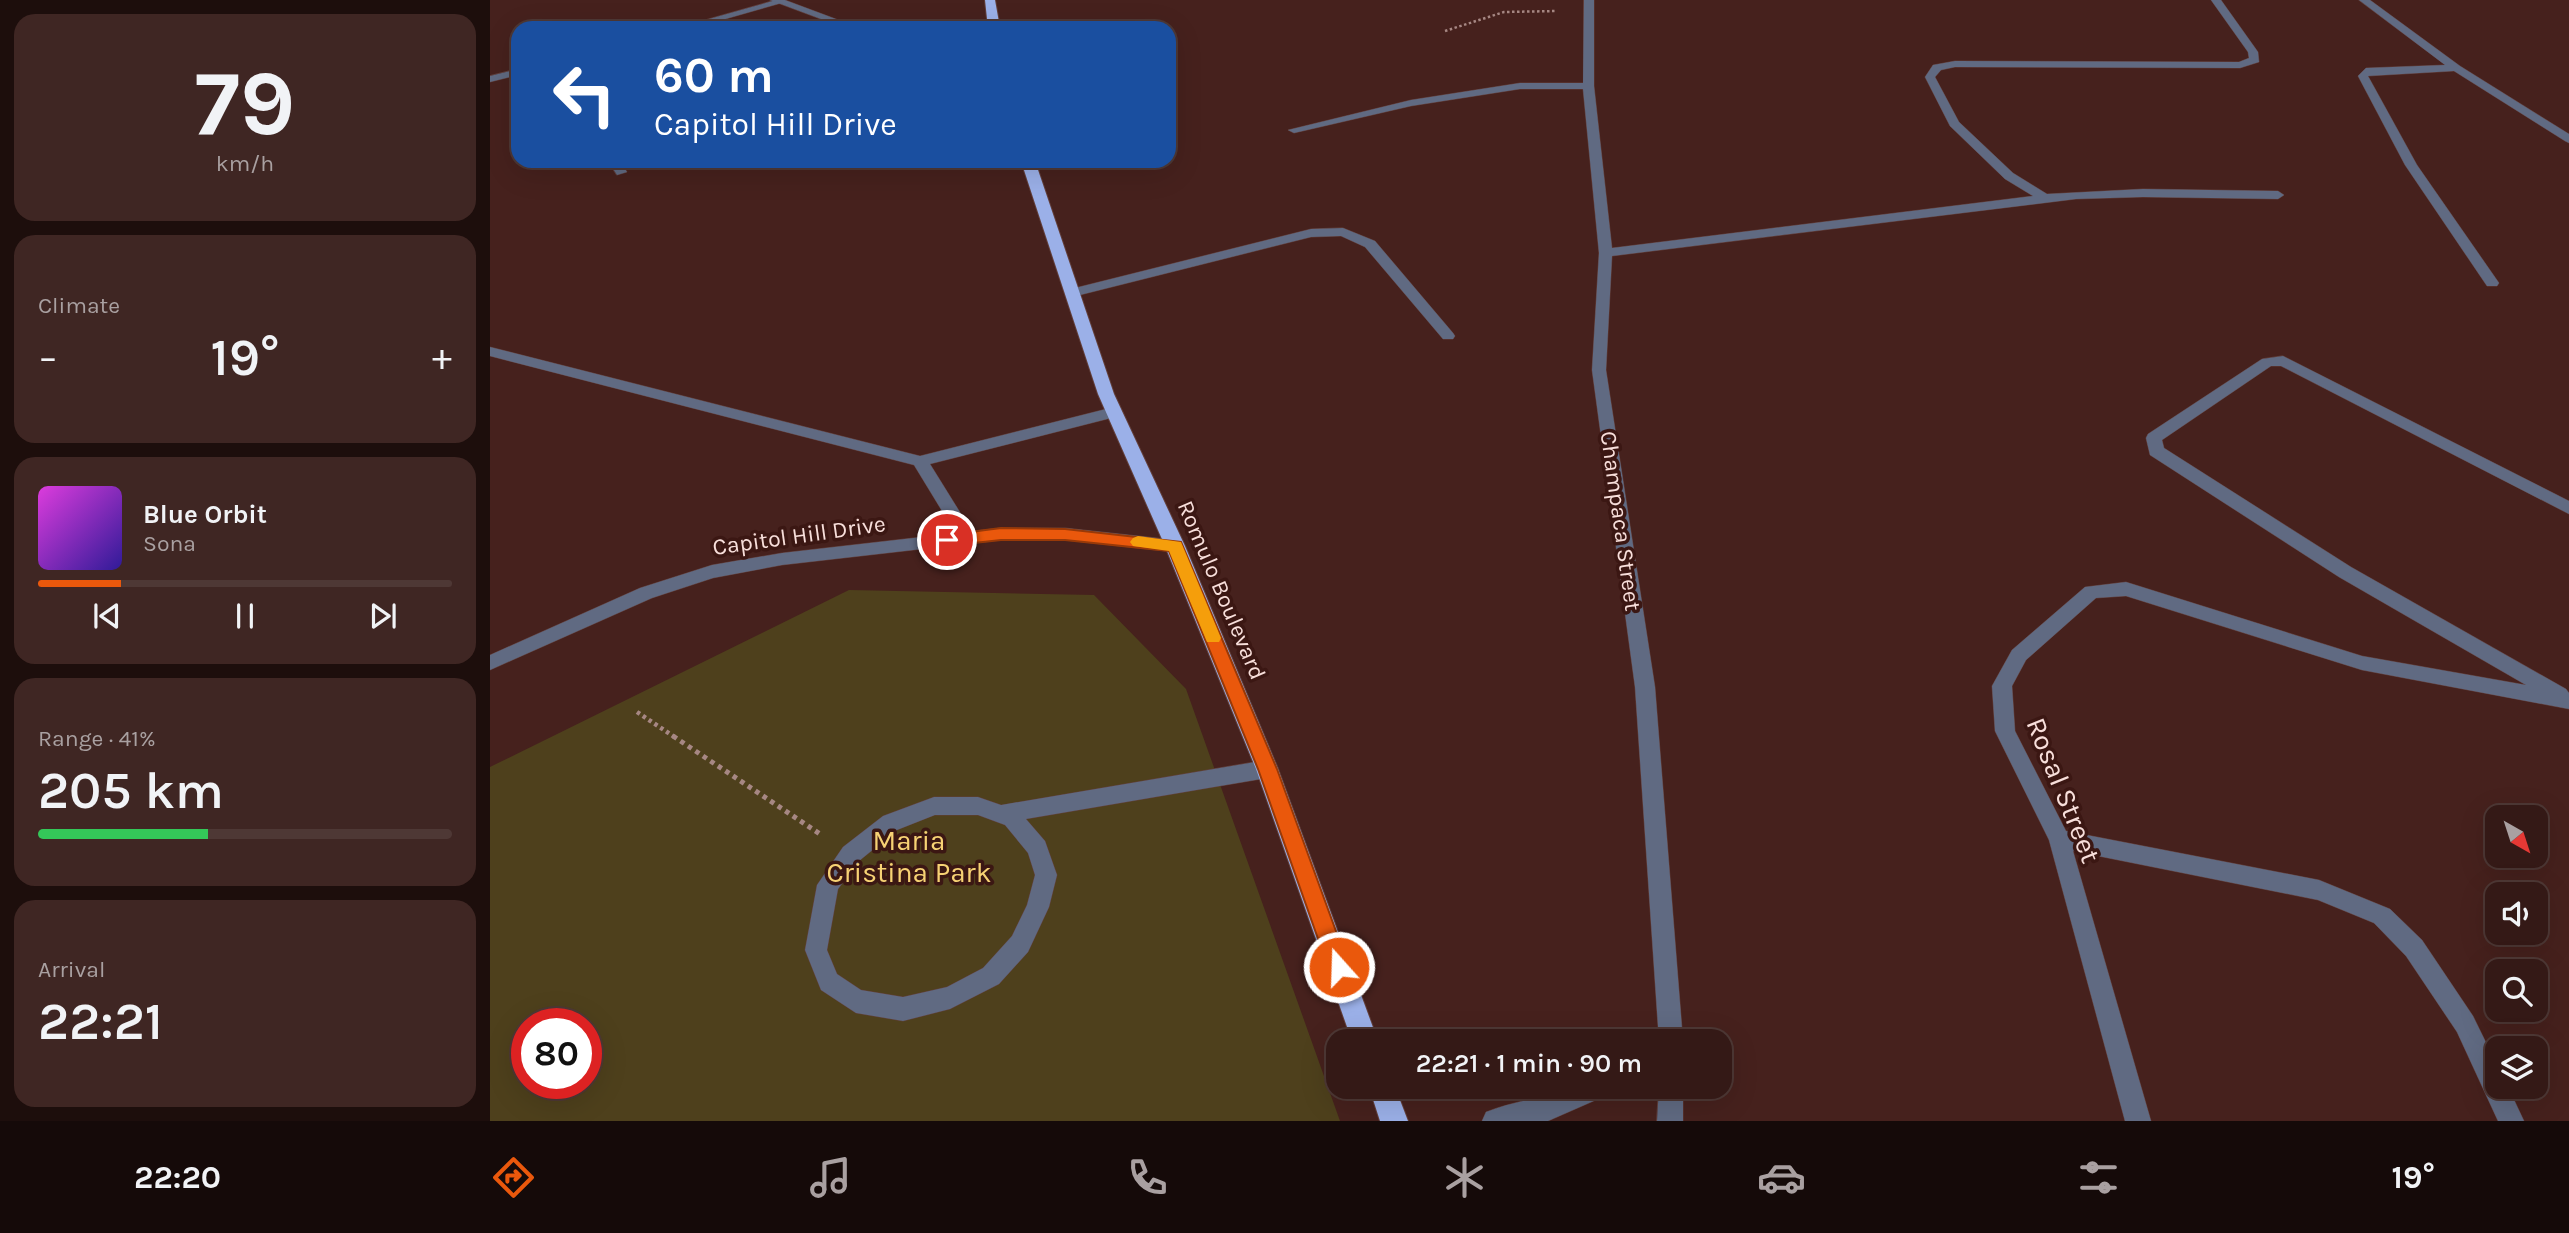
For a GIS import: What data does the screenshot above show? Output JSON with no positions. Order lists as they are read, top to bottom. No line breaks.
{"streets":{"highway":["Romulo Boulevard"],"street":["Champaca Street","Capitol Hill Drive","Rosal Street"]},"crossings":[["Capitol Hill Drive","Romulo Boulevard"]],"parks":["Maria Cristina Park"],"north":"bottom right","page":{"tile":[["79","km/h"],"Climate",["Range · 41%","205 km"],["Arrival","22:21"]],"turn":["60 m","Capitol Hill Drive"],"heat":["−","19°","+"],"song":["Blue Orbit","Sona"],"limit":"80","trip":"22:21 · 1 min · 90 m","tabs":["22:20","19°"]}}
